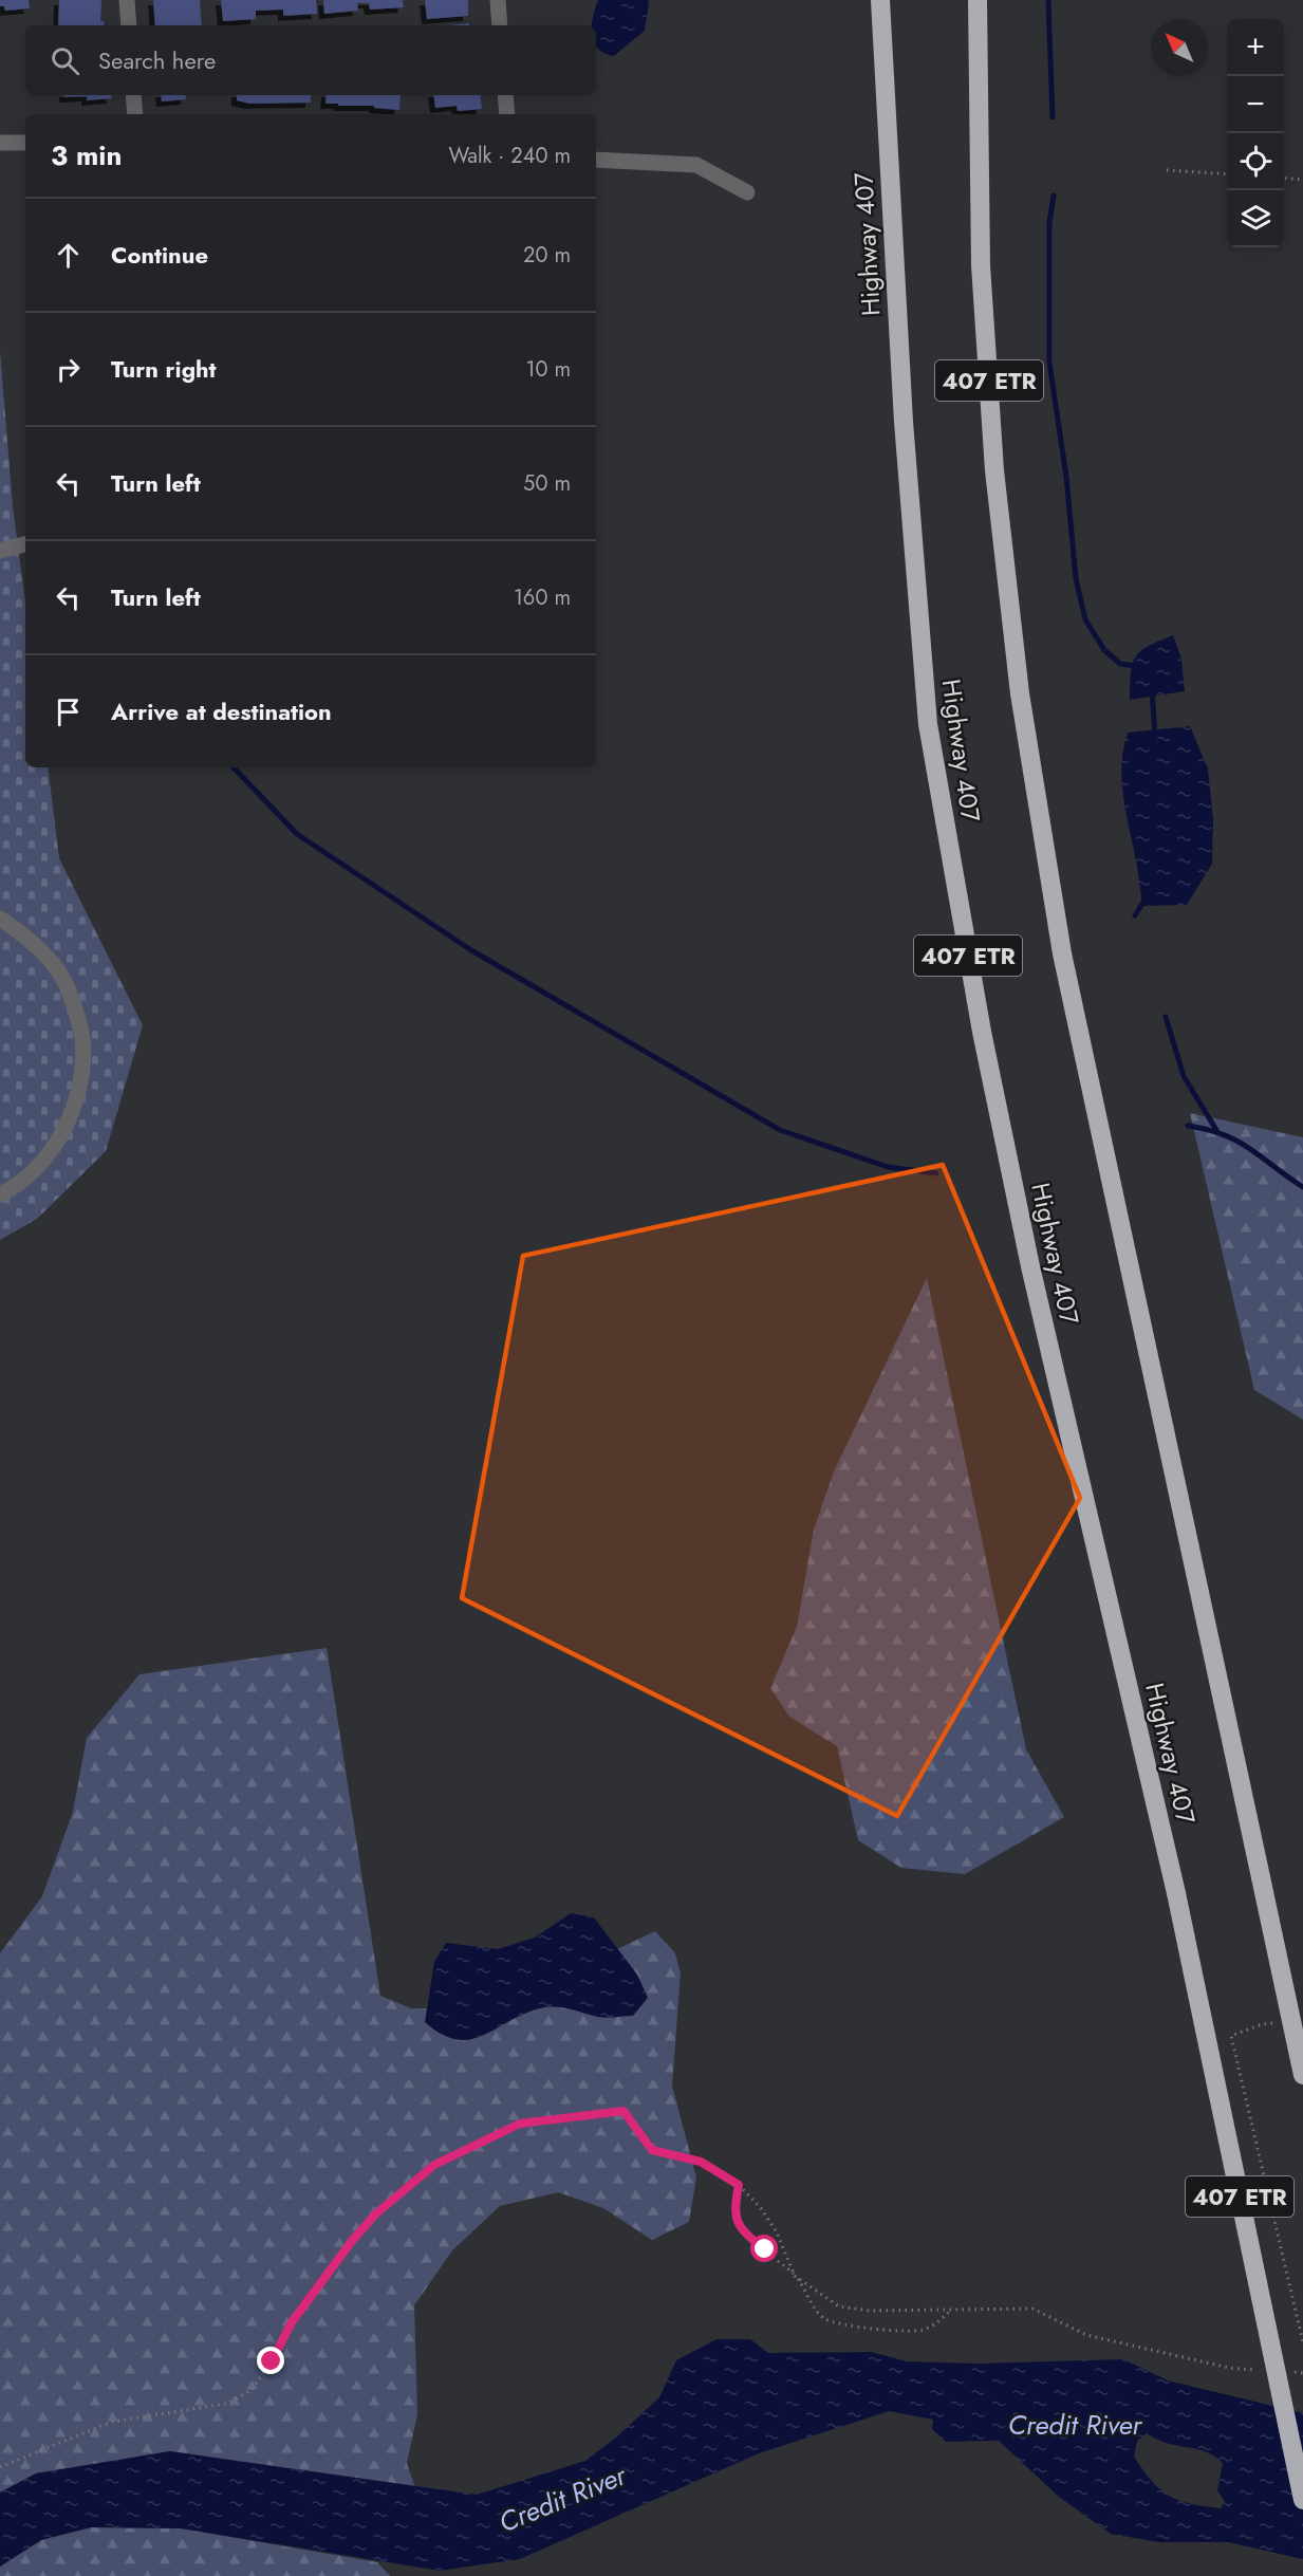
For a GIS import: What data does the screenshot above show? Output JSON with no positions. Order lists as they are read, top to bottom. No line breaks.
{"streets":{"highway":["Highway 407","407 ETR"]},"water":["Credit River"],"north":"top left","page":{"map_buttons":["+","−"],"search":"Search here","heading":["3 min","Walk · 240 m"],"list":[["Continue","20 m"],["Turn right","10 m"],["Turn left","50 m"],["Turn left","160 m"],"Arrive at destination"]}}
